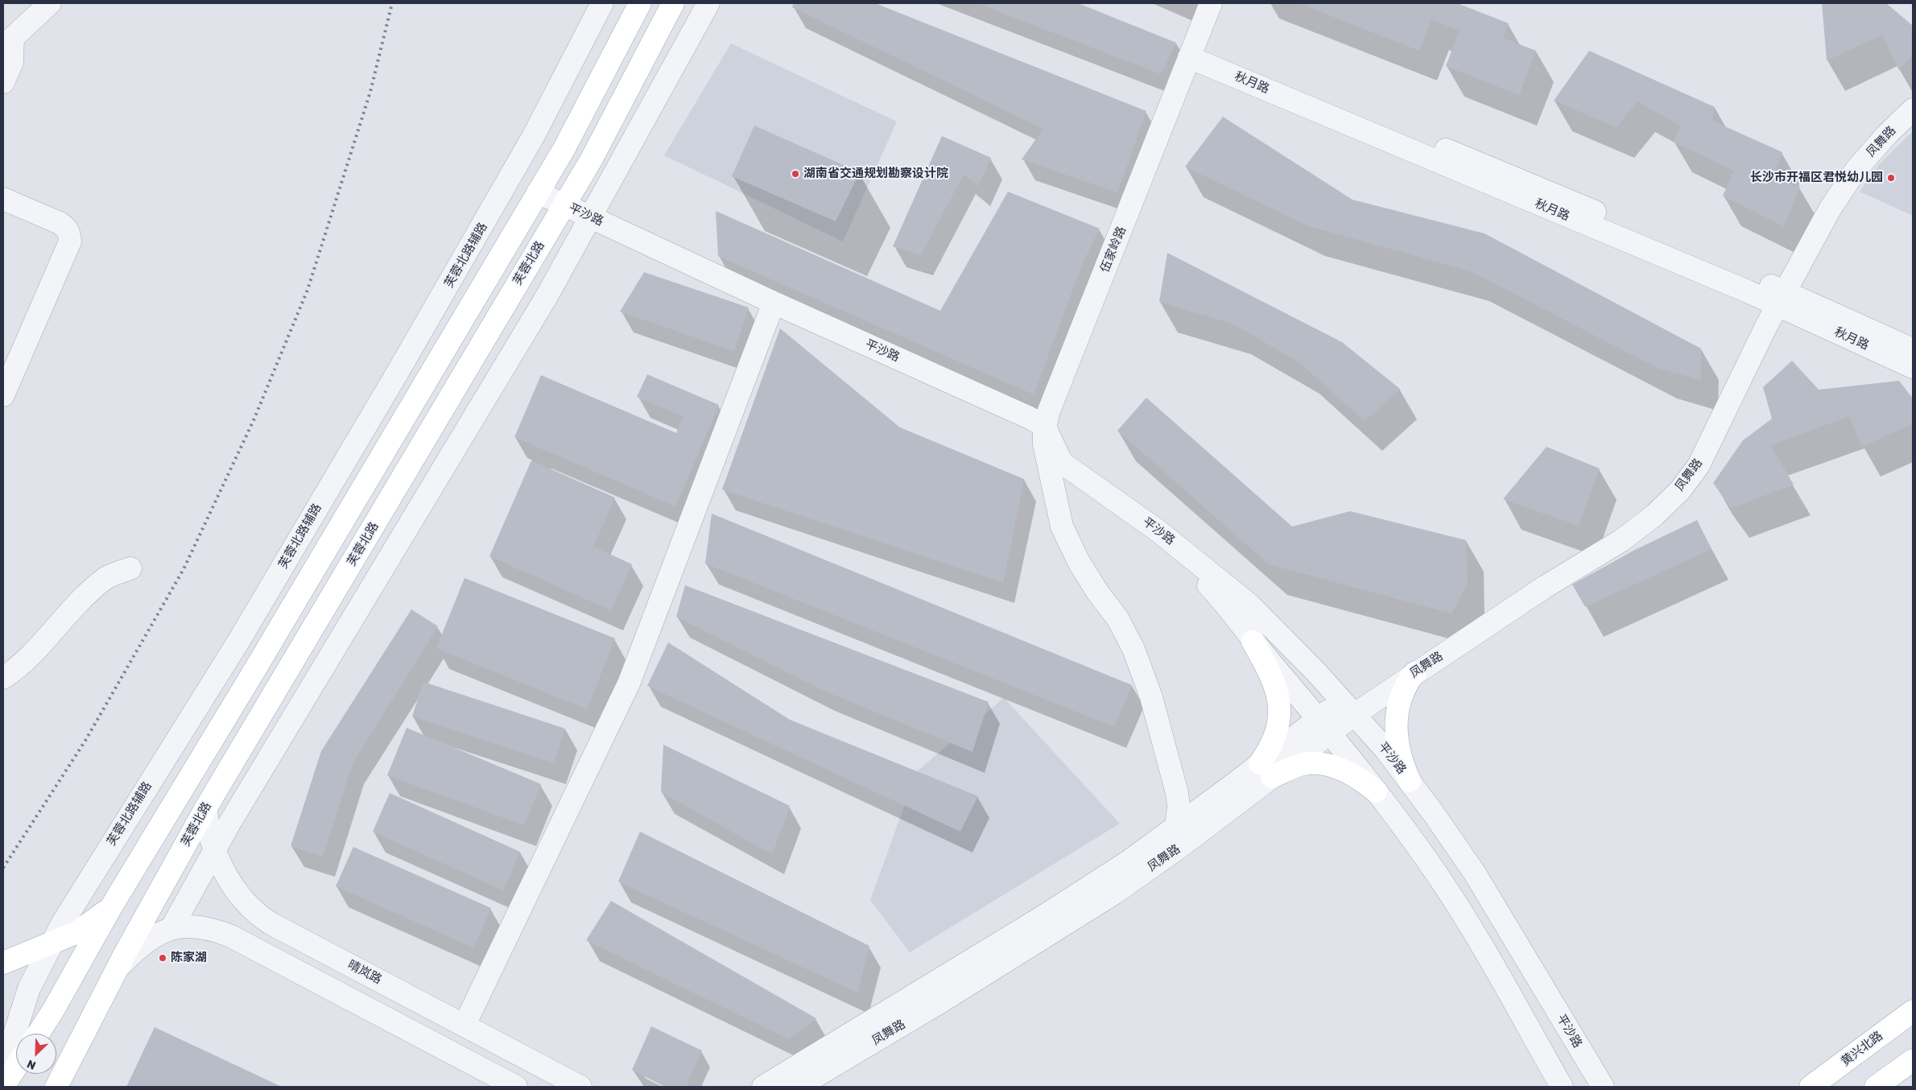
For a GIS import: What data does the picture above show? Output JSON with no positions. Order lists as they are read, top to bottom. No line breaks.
{"streets":{"main road":["芙蓉北路","黄兴北路"],"street":["秋月路","凤舞路","平沙路","伍家岭路","芙蓉北路辅路","晴岚路"]},"crossings":[["秋月路","凤舞路"],["秋月路","伍家岭路"],["凤舞路","平沙路"],["凤舞路","伍家岭路"],["平沙路","伍家岭路"],["平沙路","芙蓉北路"],["芙蓉北路","晴岚路"]],"places":["湖南省交通规划勘察设计院","长沙市开福区君悦幼儿园","陈家湖"],"north":"bottom left"}
